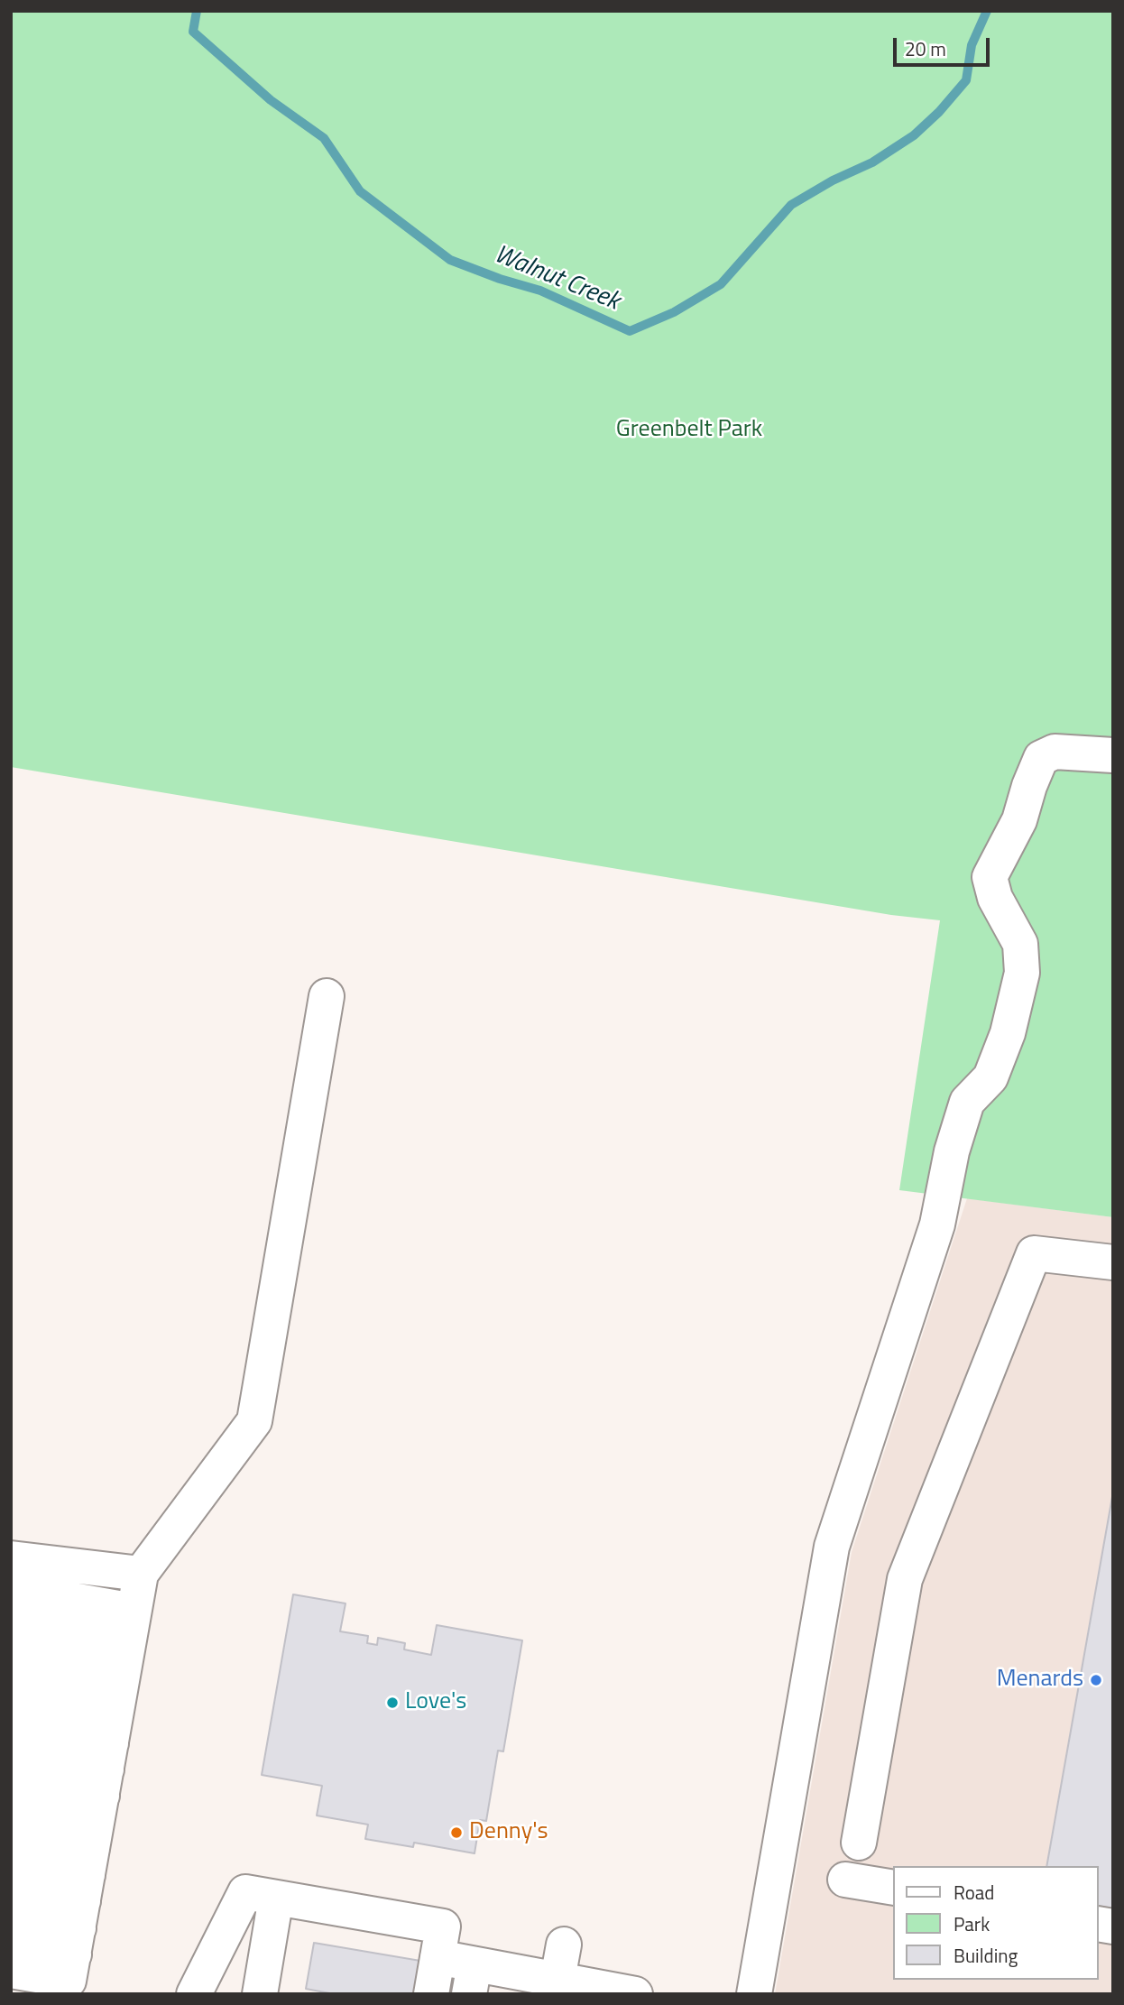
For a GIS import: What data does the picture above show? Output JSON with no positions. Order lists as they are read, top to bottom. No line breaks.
{"water":["Walnut Creek"],"parks":["Greenbelt Park"],"places":["Menards","Love's","Denny's"],"legend":["Road","Park","Building"],"scale_bar":"20 m"}
